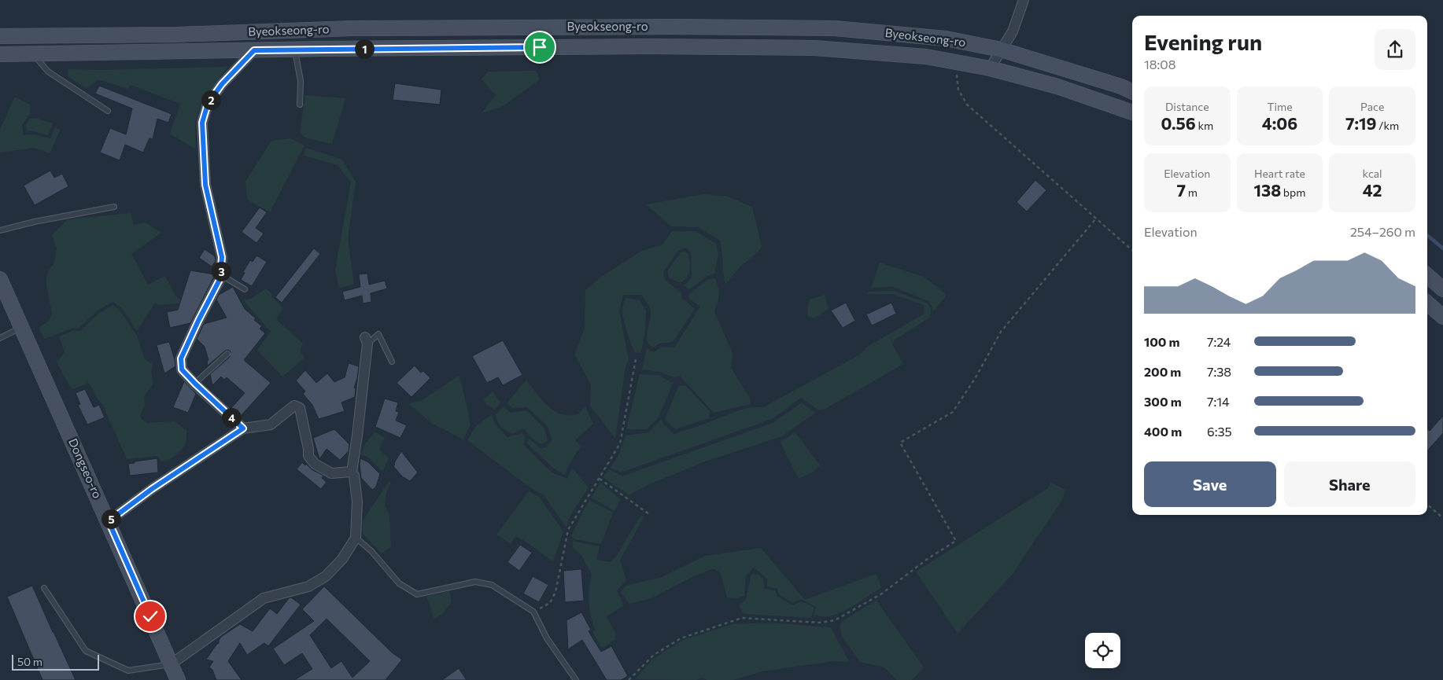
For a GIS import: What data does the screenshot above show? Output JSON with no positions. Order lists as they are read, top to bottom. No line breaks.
{"streets":{"main road":["Byeokseong-ro","Dongseo-ro"]},"scale_bar":"50 m","page":{"heading":["Evening run","18:08"],"pins":["1","2","3","4","5"],"stats":[["Distance","0.56 km"],["Time","4:06"],["Pace","7:19 /km"],["Elevation","7 m"],["Heart rate","138 bpm"],["kcal","42"]],"chart":["Elevation","254–260 m"],"list":[{"name":"100 m","note":"7:24"},{"name":"200 m","note":"7:38"},{"name":"300 m","note":"7:14"},{"name":"400 m","note":"6:35"}],"buttons":["Save","Share"],"scale":"50 m"}}
